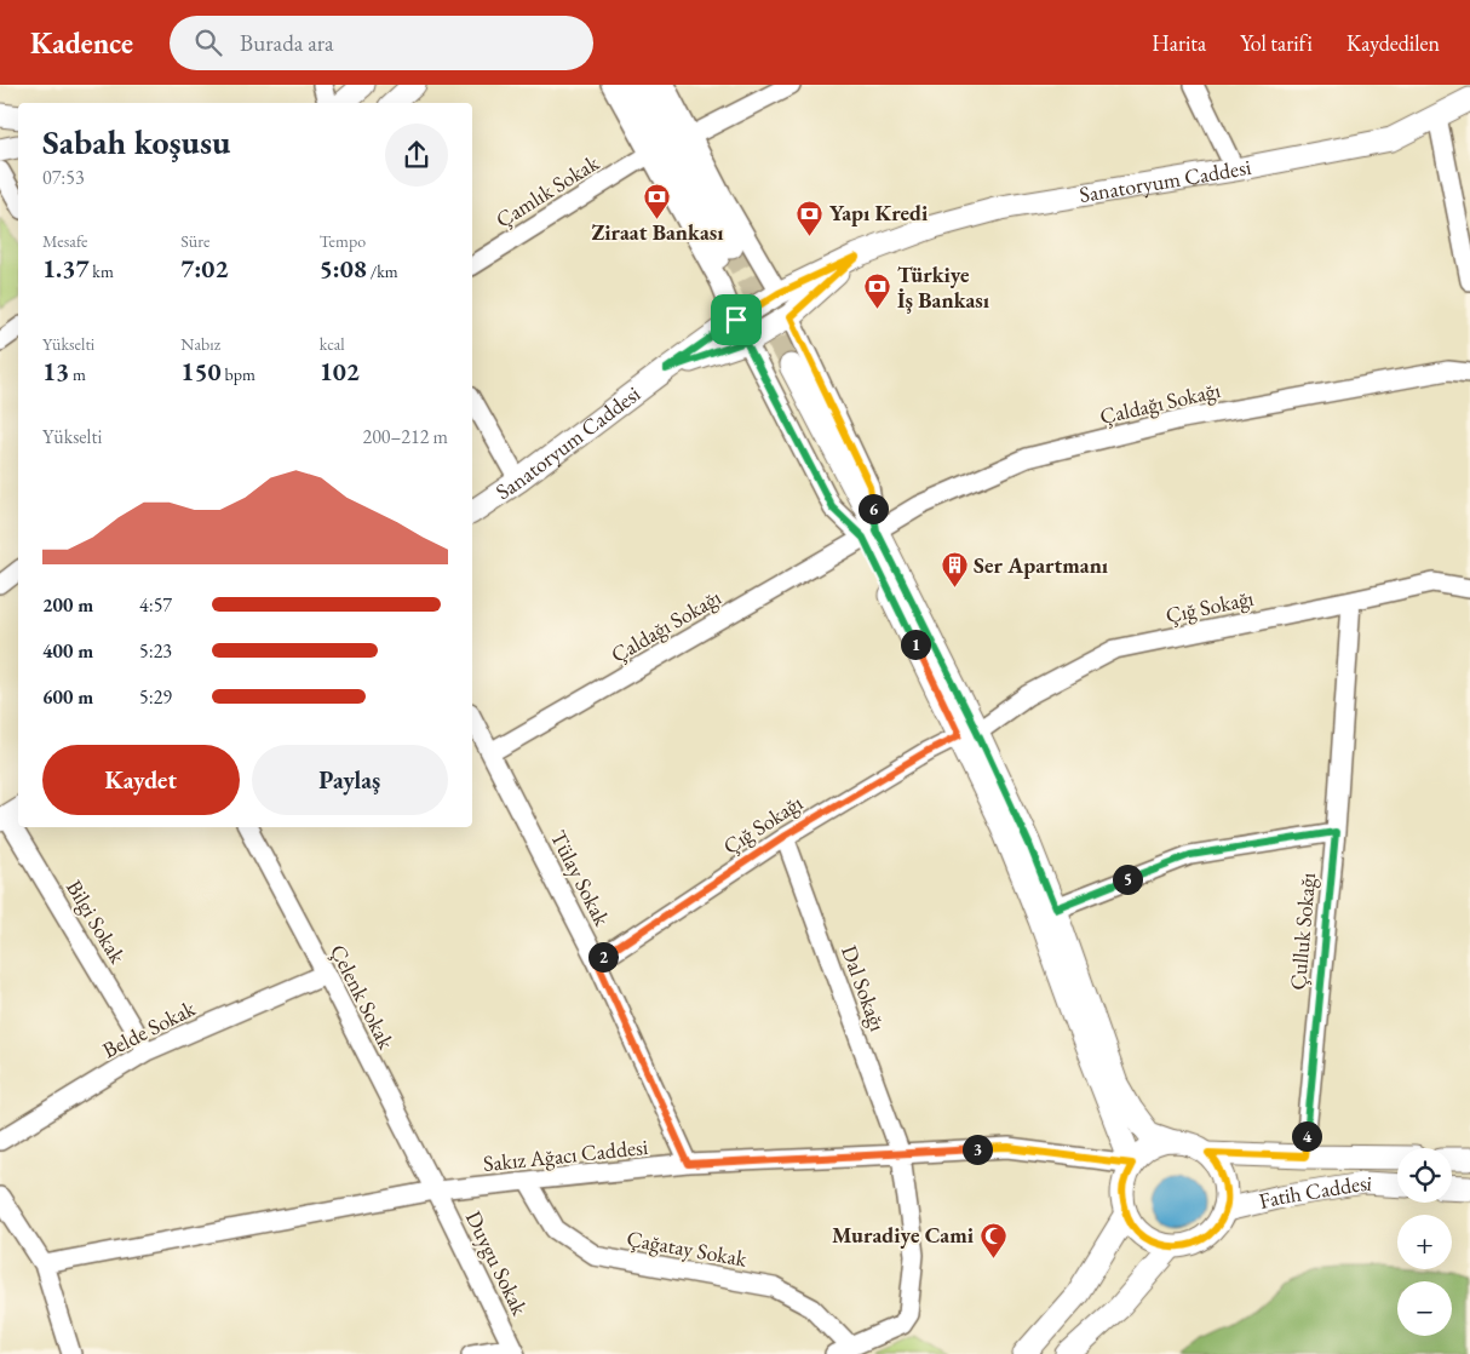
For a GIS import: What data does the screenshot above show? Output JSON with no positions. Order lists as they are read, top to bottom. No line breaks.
{"streets":{"main road":["Sanatoryum Caddesi","Fatih Caddesi"],"street":["Çamlık Sokak","Çaldağı Sokağı","Çığ Sokağı","Tülay Sokak","Bilgi Sokak","Çulluk Sokağı","Dal Sokağı","Çelenk Sokak","Belde Sokak","Sakız Ağacı Caddesi","Çağatay Sokak","Duygu Sokak"]},"crossings":[["Çaldağı Sokağı","Tülay Sokak"],["Çığ Sokağı","Tülay Sokak"],["Çığ Sokağı","Çulluk Sokağı"],["Çığ Sokağı","Dal Sokağı"],["Tülay Sokak","Sakız Ağacı Caddesi"],["Bilgi Sokak","Belde Sokak"],["Çulluk Sokağı","Fatih Caddesi"],["Dal Sokağı","Sakız Ağacı Caddesi"],["Dal Sokağı","Çağatay Sokak"],["Çelenk Sokak","Belde Sokak"],["Çelenk Sokak","Sakız Ağacı Caddesi"],["Çelenk Sokak","Duygu Sokak"],["Sakız Ağacı Caddesi","Fatih Caddesi"],["Sakız Ağacı Caddesi","Çağatay Sokak"],["Sakız Ağacı Caddesi","Duygu Sokak"]],"places":{"bank":["Ziraat Bankası","Yapı Kredi","Türkiye İş Bankası"],"building":["Ser Apartmanı"],"mosque":["Muradiye Cami"]},"page":{"header":"Kadence","search":"Burada ara","nav":["Harita","Yol tarifi","Kaydedilen"],"heading":["Sabah koşusu","07:53"],"stats":[["Mesafe","1.37 km"],["Süre","7:02"],["Tempo","5:08 /km"],["Yükselti","13 m"],["Nabız","150 bpm"],["kcal","102"]],"chart":["Yükselti","200–212 m"],"pins":["6","1","5","2","4","3"],"list":[{"name":"200 m","note":"4:57"},{"name":"400 m","note":"5:23"},{"name":"600 m","note":"5:29"}],"buttons":["Kaydet","Paylaş"],"map_buttons":["+","−"]}}
